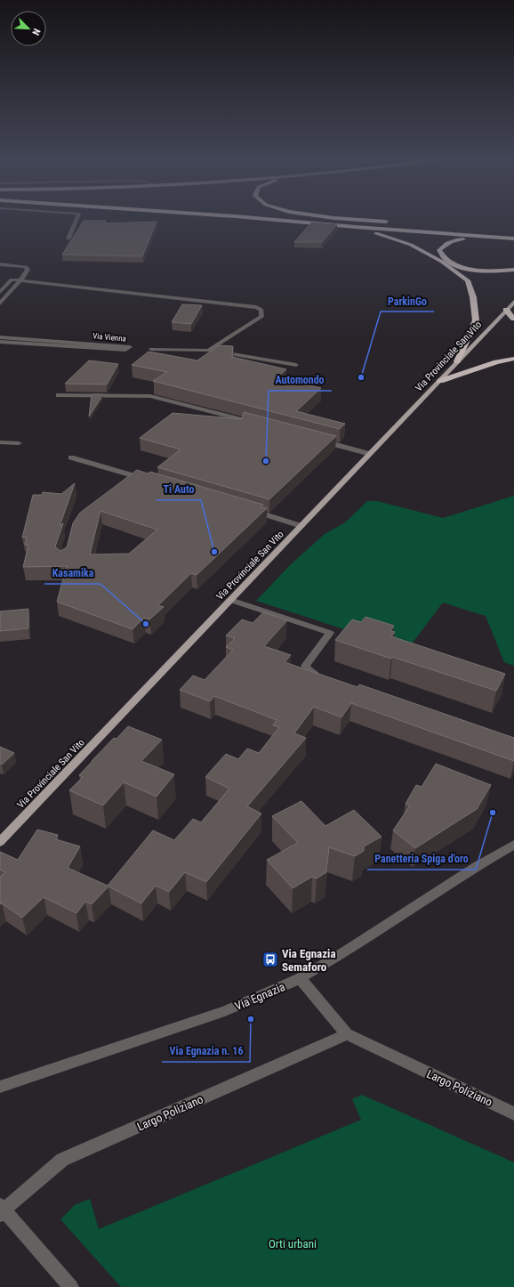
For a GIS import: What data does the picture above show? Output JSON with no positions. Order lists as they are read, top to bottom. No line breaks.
{"streets":{"main road":["Via Provinciale San Vito"],"street":["Via Vienna","Via Egnazia","Largo Poliziano"]},"crossings":[["Via Egnazia","Largo Poliziano"]],"parks":["Orti urbani"],"places":{"other":["ParkinGo","Automondo","Ti Auto","Kasamika","Panetteria Spiga d'oro","Via Egnazia n. 16"],"bus stop":["Via Egnazia Semaforo"]},"north":"bottom right"}
